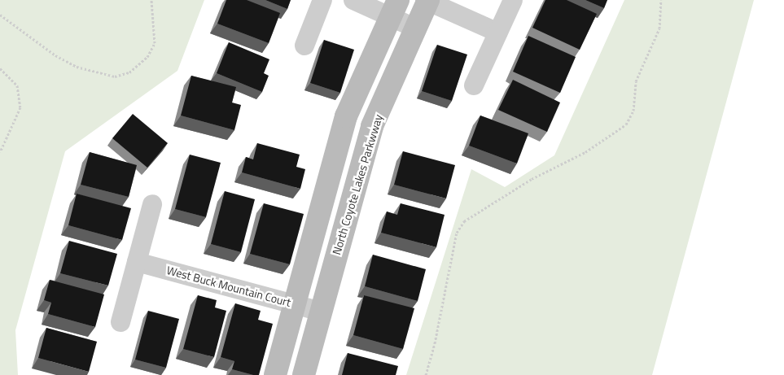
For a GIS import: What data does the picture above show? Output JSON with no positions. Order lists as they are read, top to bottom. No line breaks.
{"streets":{"street":["North Coyote Lakes Parkwway","West Buck Mountain Court"]},"crossings":[["North Coyote Lakes Parkwway","West Buck Mountain Court"]]}
